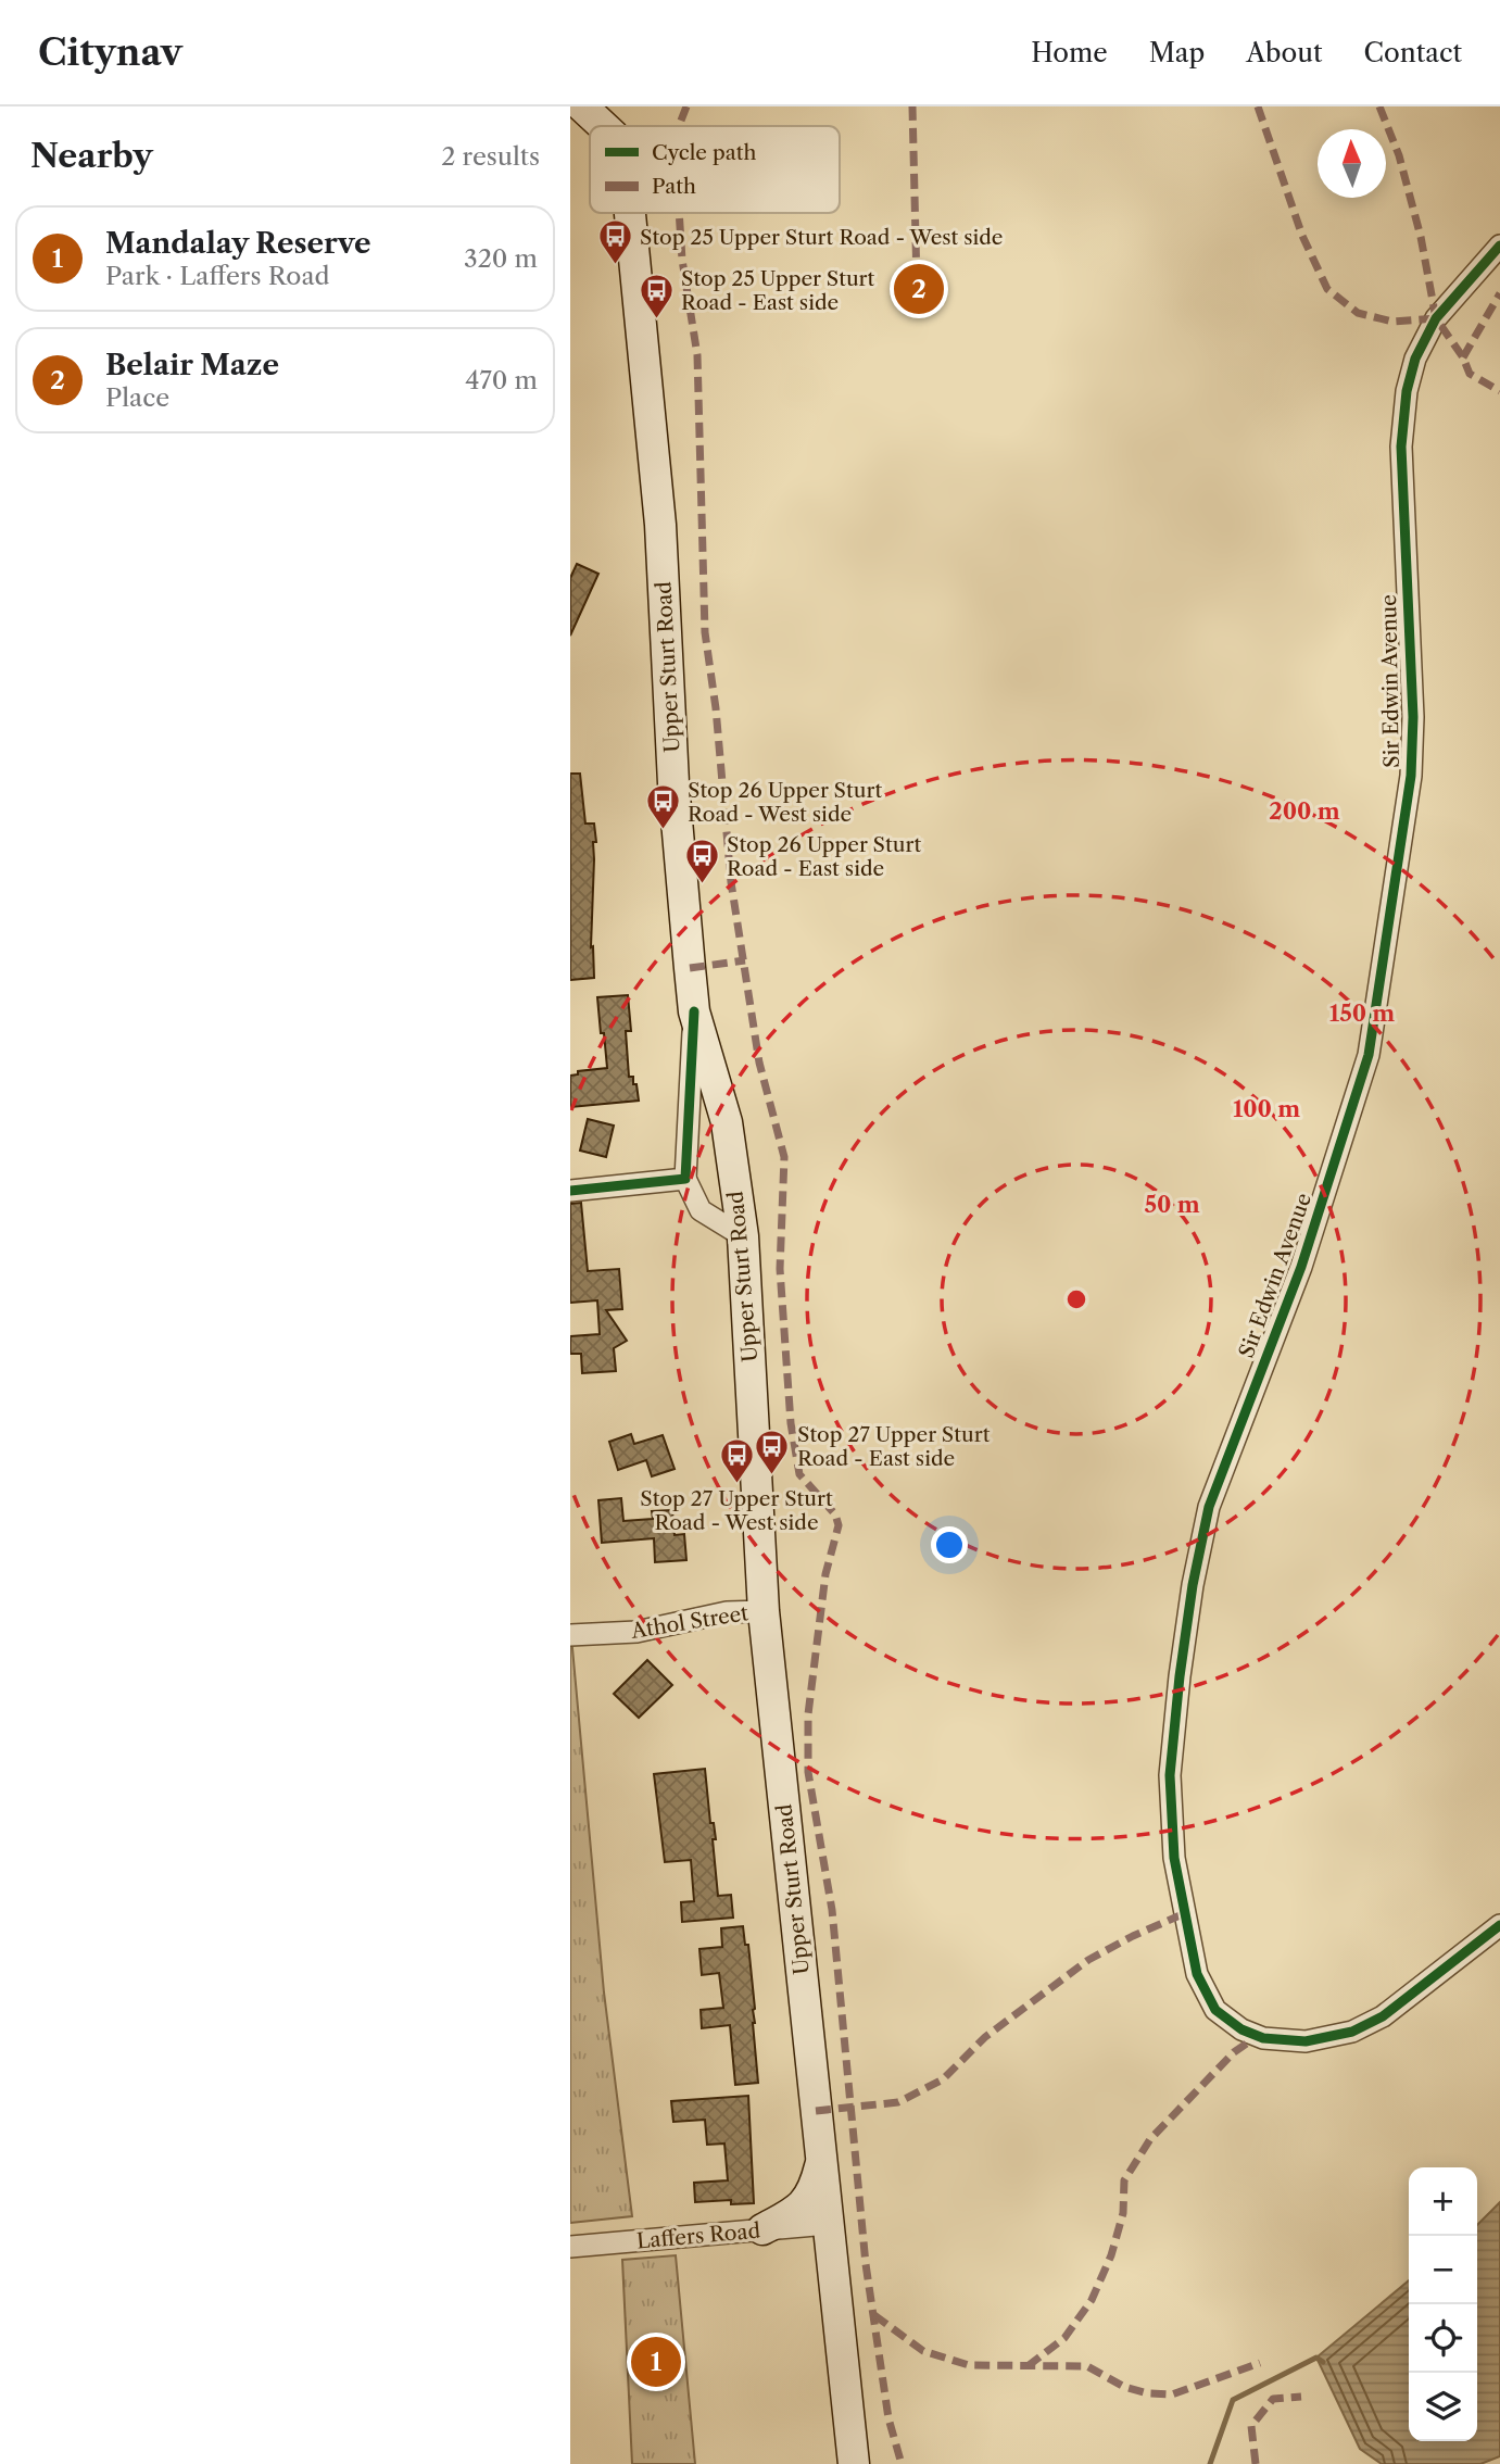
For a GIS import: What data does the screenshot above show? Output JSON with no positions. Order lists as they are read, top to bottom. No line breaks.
{"streets":{"main road":["Upper Sturt Road"],"street":["Sir Edwin Avenue","Athol Street","Laffers Road"]},"crossings":[["Upper Sturt Road","Athol Street"],["Upper Sturt Road","Laffers Road"]],"places":{"bus stop":["Stop 25 Upper Sturt Road - West side","Stop 25 Upper Sturt Road - East side","Stop 26 Upper Sturt Road - West side","Stop 26 Upper Sturt Road - East side","Stop 27 Upper Sturt Road - East side","Stop 27 Upper Sturt Road - West side"]},"legend":["Cycle path","Path"],"north":"top","page":{"header":"Citynav","nav":["Home","Map","About","Contact"],"heading":["Nearby","2 results"],"list":[{"mark":"1","name":"Mandalay Reserve","note":"Park · Laffers Road","value":"320 m"},{"mark":"2","name":"Belair Maze","note":"Place","value":"470 m"}],"pins":["2","1"],"map_buttons":["+","−"]},"rings":["200 m","150 m","100 m","50 m"]}
